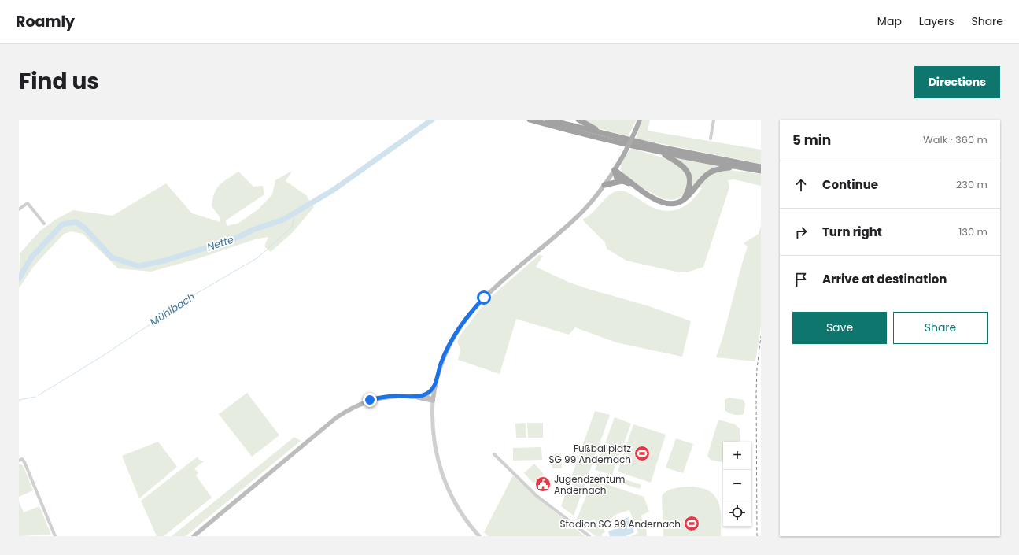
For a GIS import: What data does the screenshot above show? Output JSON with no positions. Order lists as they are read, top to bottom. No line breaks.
{"water":["Nette","Mühlbach"],"places":{"sports":["Fußballplatz SG 99 Andernach","Stadion SG 99 Andernach"],"public building":["Jugendzentum Andernach"]},"page":{"header":"Roamly","nav":["Map","Layers","Share"],"title":"Find us","buttons":["Directions",["Save","Share"]],"heading":["5 min","Walk · 360 m"],"list":[["Continue","230 m"],["Turn right","130 m"],"Arrive at destination"],"map_buttons":["+","−"]}}
